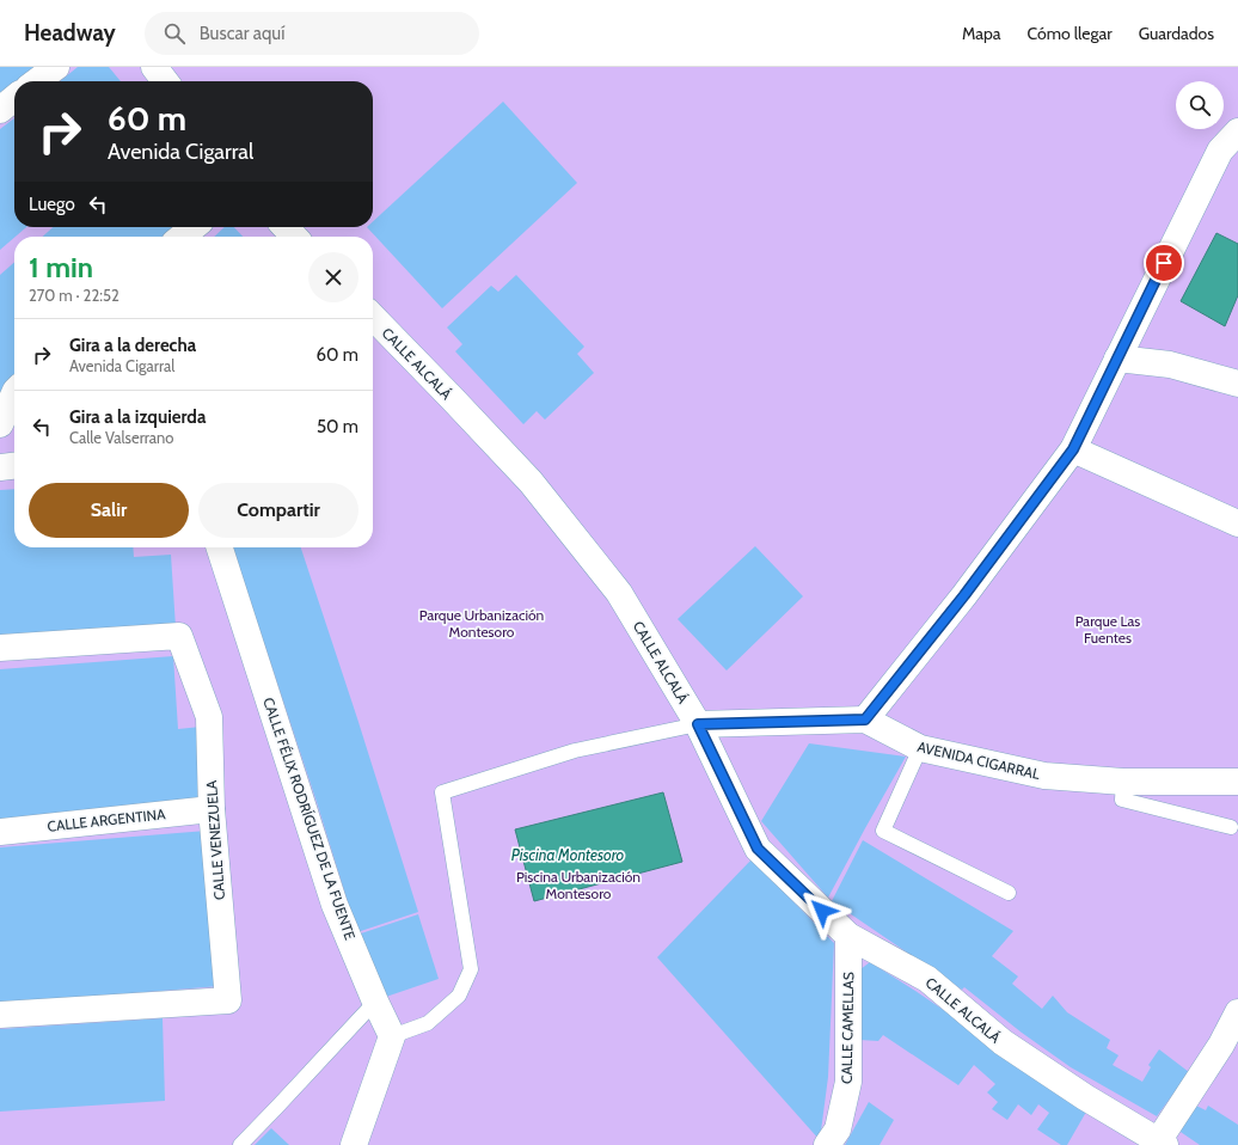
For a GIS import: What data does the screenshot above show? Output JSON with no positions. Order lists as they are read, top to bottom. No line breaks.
{"streets":{"street":["CALLE ALCALÁ","AVENIDA CIGARRAL","CALLE FÉLIX RODRÍGUEZ DE LA FUENTE","CALLE ARGENTINA","CALLE VENEZUELA","CALLE CAMELLAS"]},"crossings":[["CALLE ALCALÁ","AVENIDA CIGARRAL"],["CALLE ALCALÁ","CALLE CAMELLAS"],["CALLE ARGENTINA","CALLE VENEZUELA"]],"water":["Piscina Montesoro"],"parks":["Parque Urbanización Montesoro","Parque Las Fuentes","Piscina Urbanización Montesoro"],"page":{"header":"Headway","search":"Buscar aquí","nav":["Mapa","Cómo llegar","Guardados"],"turn":["60 m","Avenida Cigarral"],"then":"Luego","heading":["1 min","270 m · 22:52"],"list":[{"name":"Gira a la derecha","note":"Avenida Cigarral","value":"60 m"},{"name":"Gira a la izquierda","note":"Calle Valserrano","value":"50 m"}],"buttons":["Salir","Compartir"]}}
